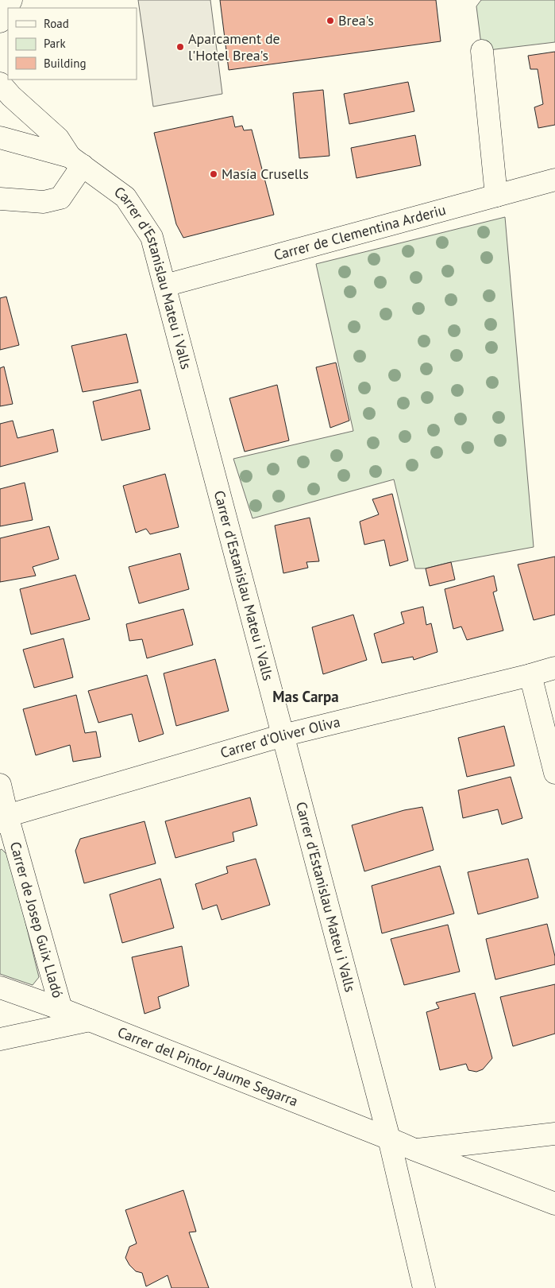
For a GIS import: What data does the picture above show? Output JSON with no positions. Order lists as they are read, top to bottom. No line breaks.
{"streets":{"street":["Carrer de Clementina Arderiu","Carrer d'Estanislau Mateu i Valls","Carrer d'Oliver Oliva","Carrer de Josep Guix Lladó","Carrer del Pintor Jaume Segarra"]},"crossings":[["Carrer de Clementina Arderiu","Carrer d'Estanislau Mateu i Valls"],["Carrer d'Estanislau Mateu i Valls","Carrer d'Oliver Oliva"],["Carrer d'Estanislau Mateu i Valls","Carrer del Pintor Jaume Segarra"],["Carrer d'Oliver Oliva","Carrer de Josep Guix Lladó"],["Carrer de Josep Guix Lladó","Carrer del Pintor Jaume Segarra"]],"districts":["Mas Carpa"],"places":["Brea's","Aparcament de l'Hotel Brea's","Masía Crusells"],"legend":["Road","Park","Building"]}
